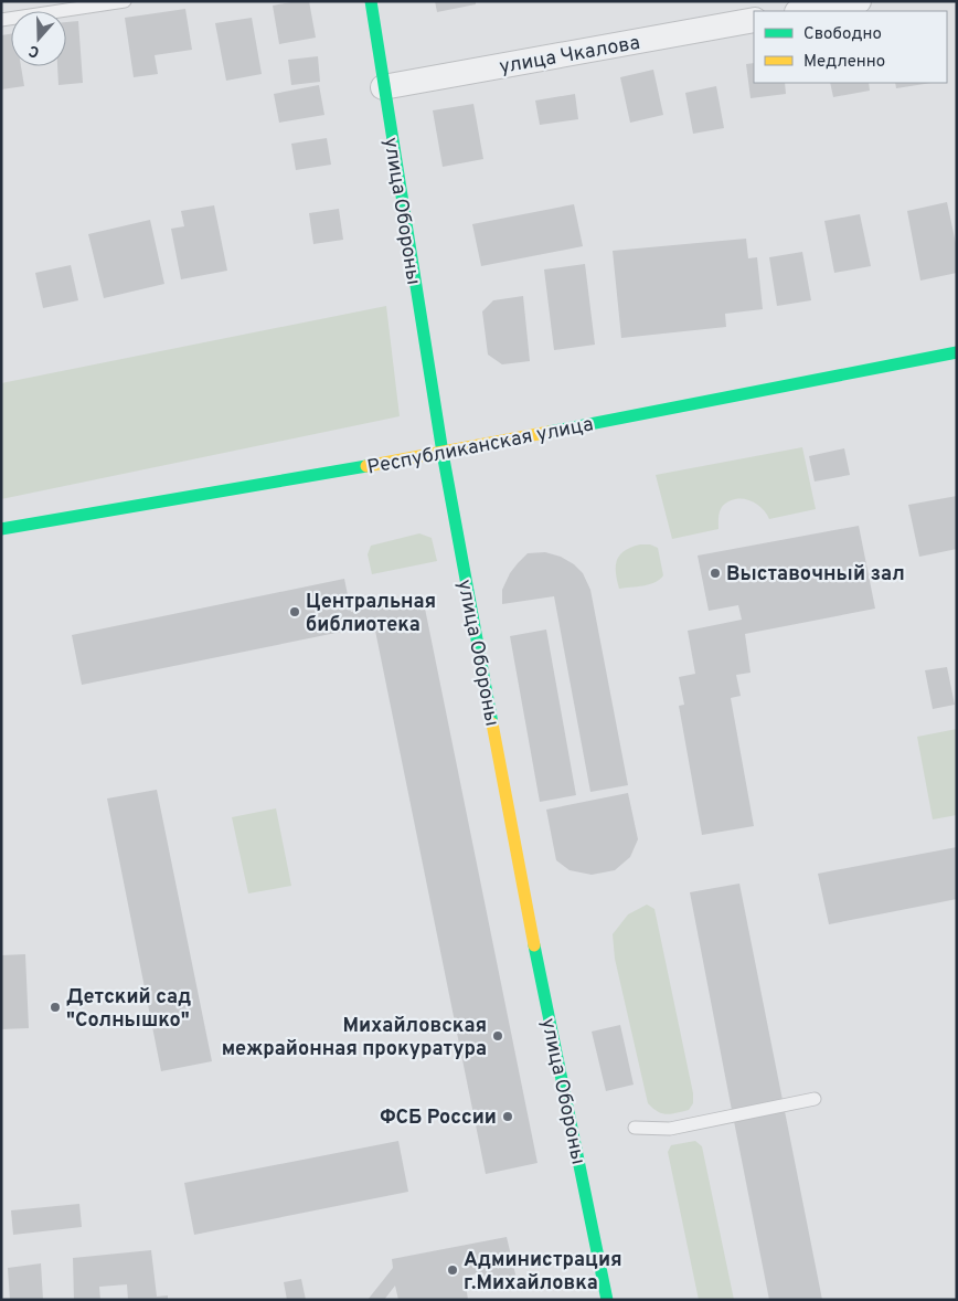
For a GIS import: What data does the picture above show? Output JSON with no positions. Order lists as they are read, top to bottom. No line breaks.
{"streets":{"street":["улица Чкалова","улица Обороны","Республиканская улица"]},"crossings":[["улица Чкалова","улица Обороны"],["улица Обороны","Республиканская улица"]],"places":["Выставочный зал","Центральная библиотека","Детский сад \"Солнышко\"","Михайловская межрайонная прокуратура","ФСБ России","Администрация г.Михайловка"],"legend":["Свободно","Медленно"],"north":"bottom"}
